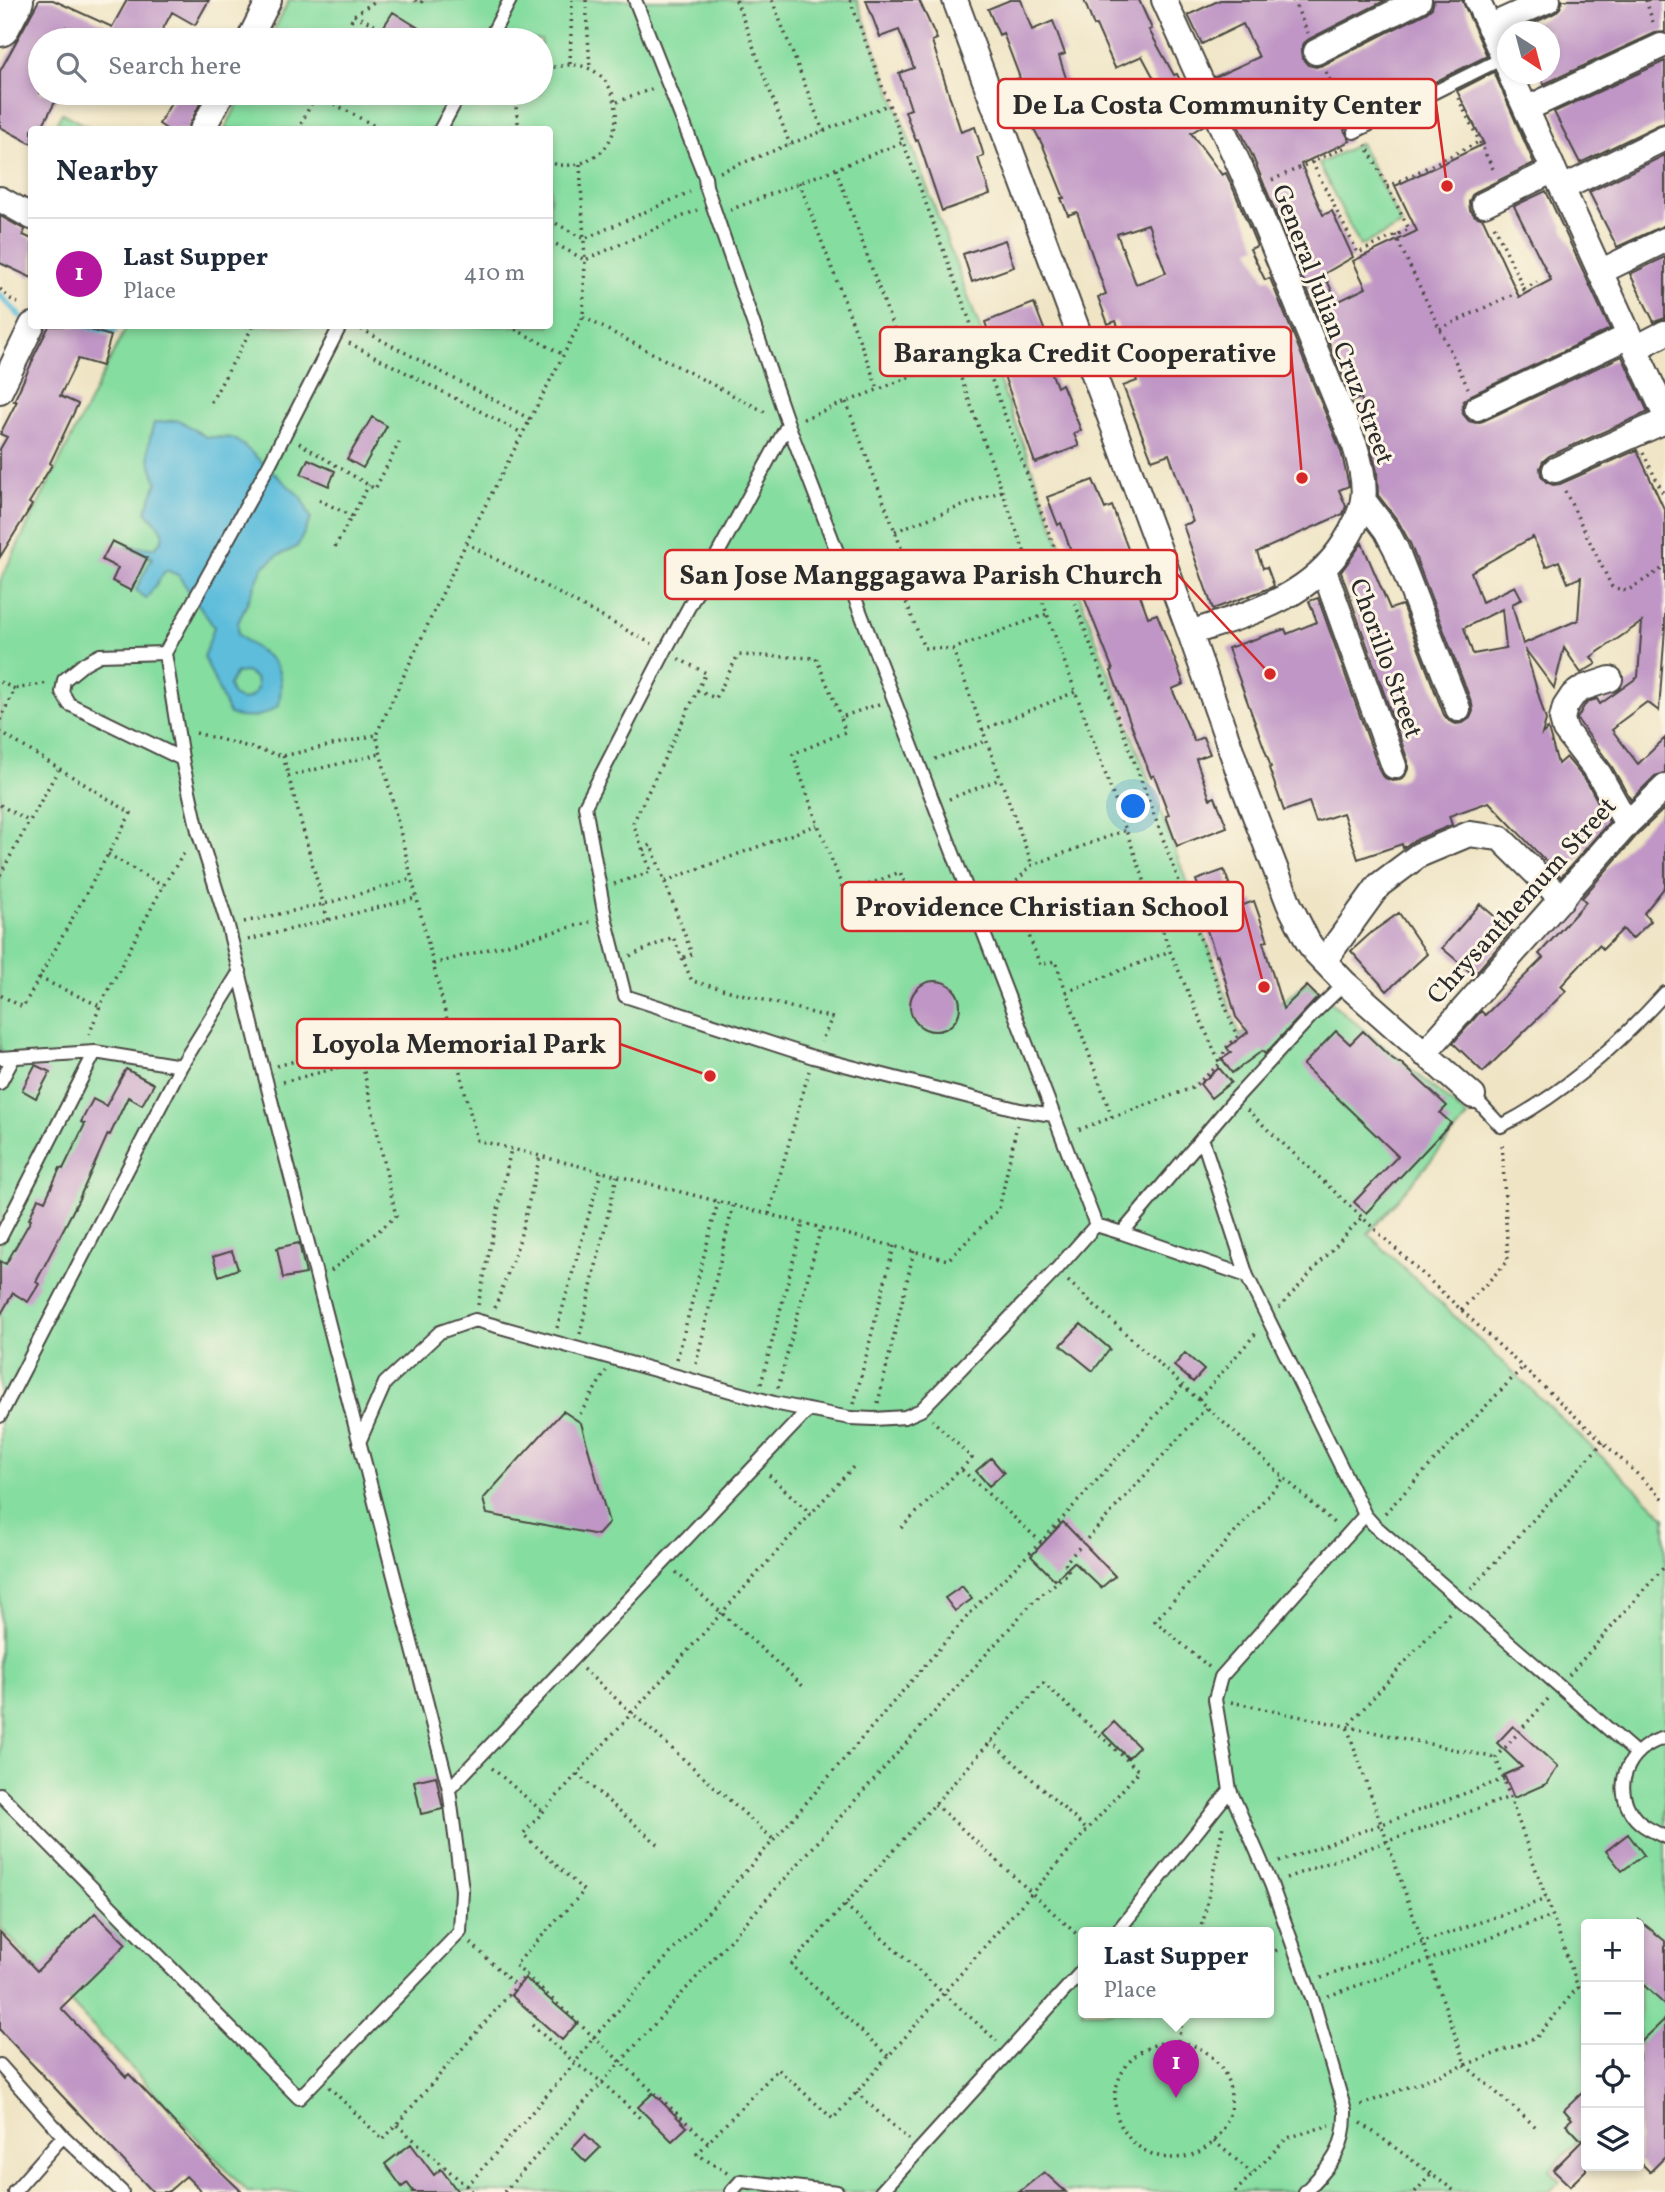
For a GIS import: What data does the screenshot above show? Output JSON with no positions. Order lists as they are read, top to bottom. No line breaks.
{"streets":{"street":["General Julian Cruz Street","Chorillo Street","Chrysanthemum Street"]},"crossings":[["General Julian Cruz Street","Chorillo Street"]],"places":["De La Costa Community Center","Barangka Credit Cooperative","San Jose Manggagawa Parish Church","Providence Christian School","Loyola Memorial Park"],"north":"bottom right","page":{"search":"Search here","heading":"Nearby","list":[{"mark":"1","name":"Last Supper","note":"Place","value":"410 m"}],"map_buttons":["+","−"],"popup":["Last Supper","Place"],"pins":"1"}}
